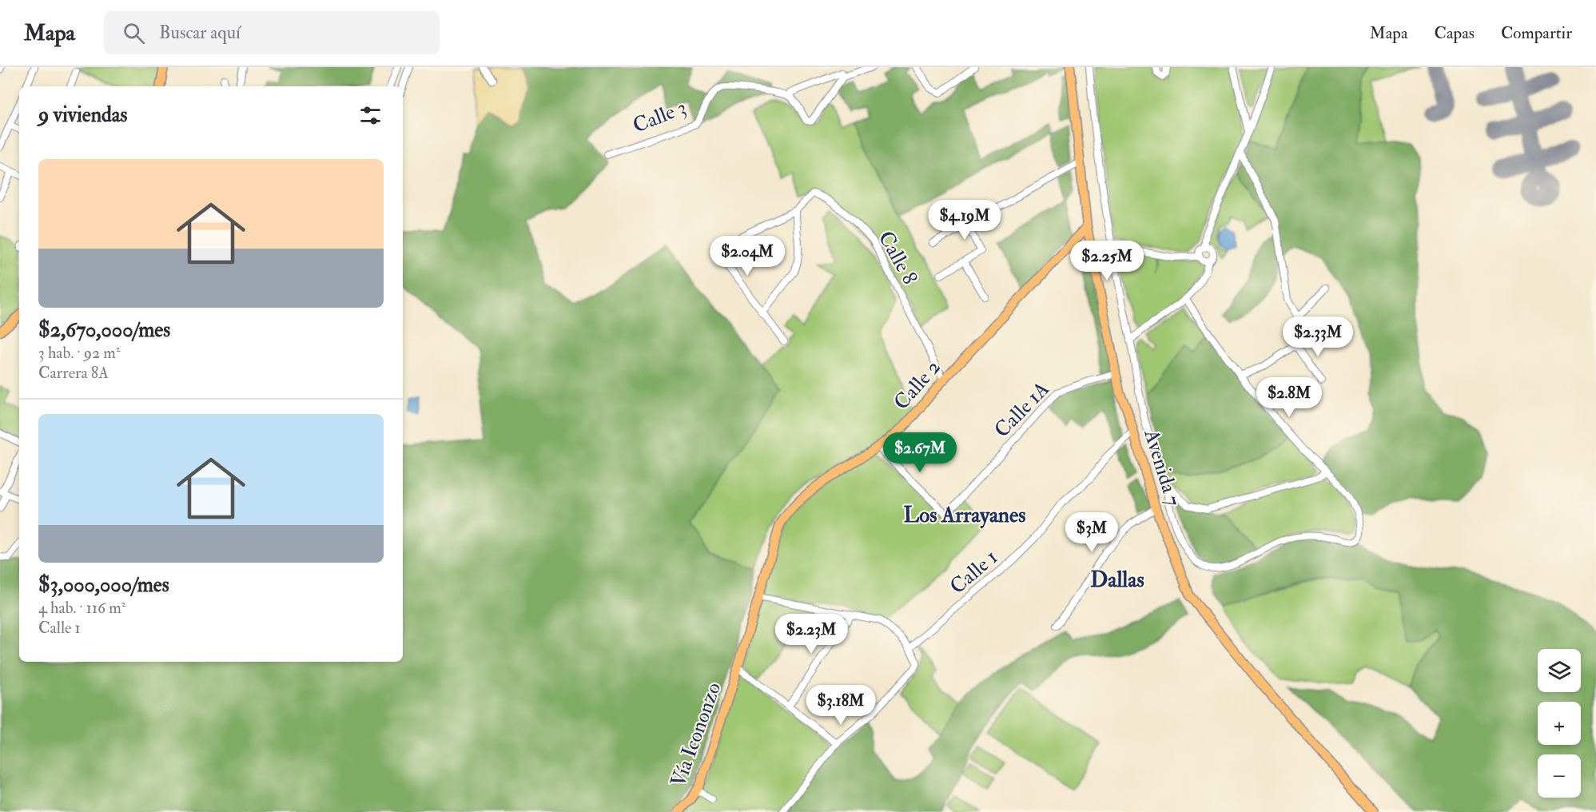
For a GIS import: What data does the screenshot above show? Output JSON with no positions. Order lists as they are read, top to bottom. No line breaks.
{"streets":{"main road":["Calle 2","Avenida 7","Vía Icononzo"],"street":["Calle 3","Calle 8","Calle 1A","Calle 1"]},"crossings":[["Calle 8","Calle 2"],["Calle 2","Calle 1A"],["Calle 2","Avenida 7"],["Calle 2","Vía Icononzo"],["Calle 1A","Avenida 7"],["Avenida 7","Calle 1"]],"districts":["Los Arrayanes","Dallas"],"page":{"header":"Mapa","search":"Buscar aquí","nav":["Mapa","Capas","Compartir"],"heading":"9 viviendas","list":[{"name":"$2,670,000/mes","note":"3 hab. · 92 m² · Carrera 8A"},{"name":"$3,000,000/mes","note":"4 hab. · 116 m² · Calle 1"}],"price":["$4.19M","$2.04M","$2.25M","$2.33M","$2.8M","$2.67M","$3M","$2.23M","$3.18M"],"map_buttons":["+","−"]}}
